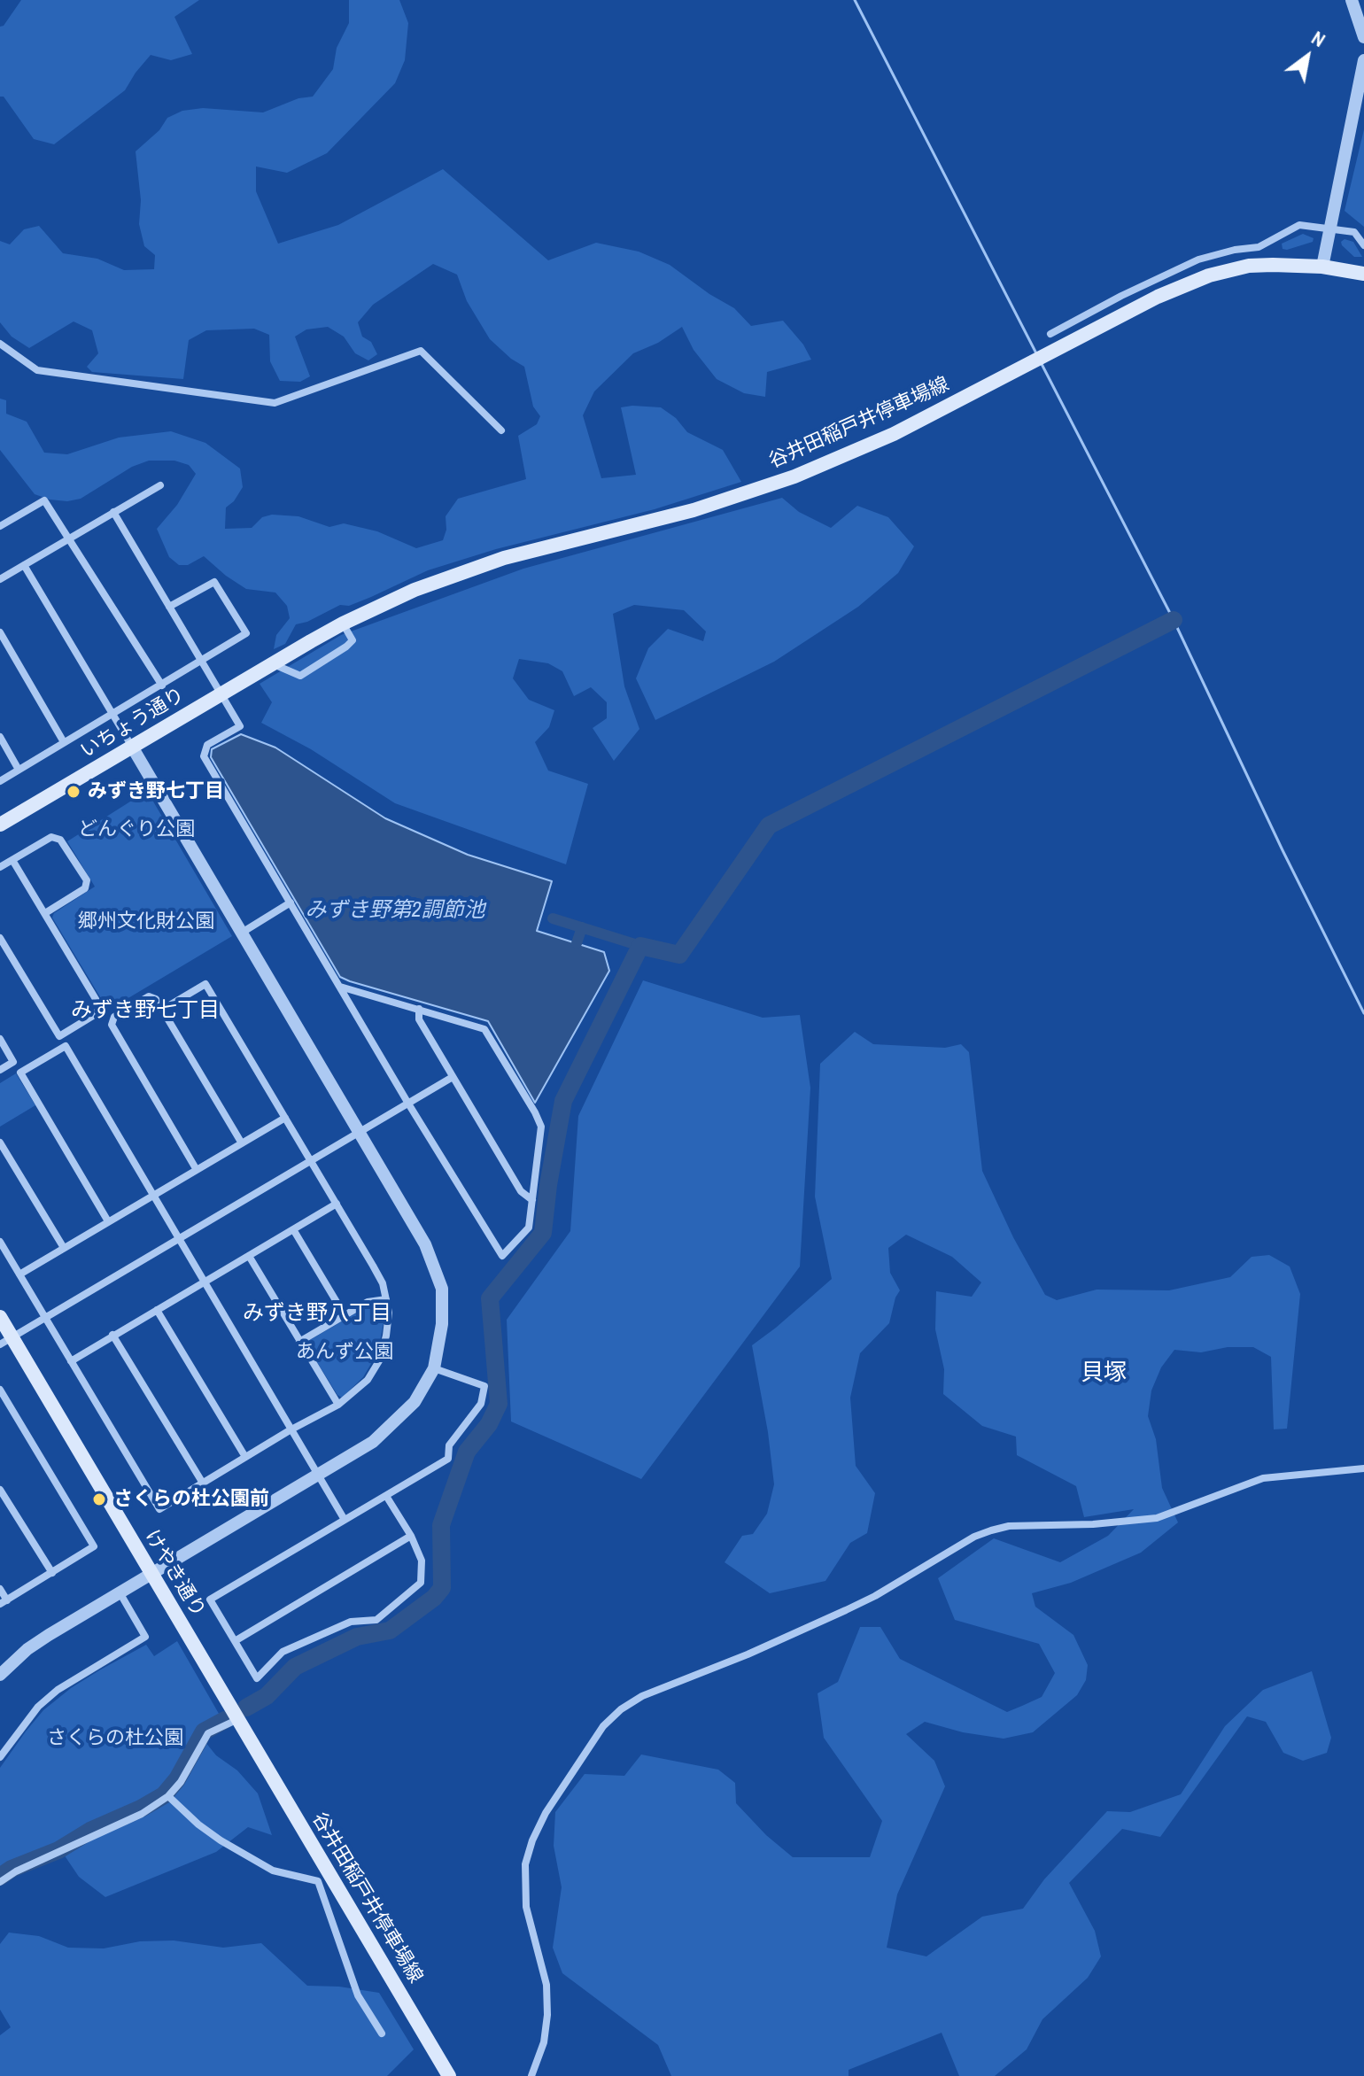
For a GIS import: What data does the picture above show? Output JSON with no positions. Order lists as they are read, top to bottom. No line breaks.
{"streets":{"main road":["谷井田稲戸井停車場線","いちょう通り","けやき通り"]},"crossings":[["谷井田稲戸井停車場線","いちょう通り"],["谷井田稲戸井停車場線","けやき通り"]],"districts":["みずき野七丁目","みずき野八丁目","貝塚"],"water":["みずき野第2調節池"],"parks":["どんぐり公園","郷州文化財公園","あんず公園","さくらの杜公園"],"places":["みずき野七丁目","さくらの杜公園前"],"north":"top right"}
